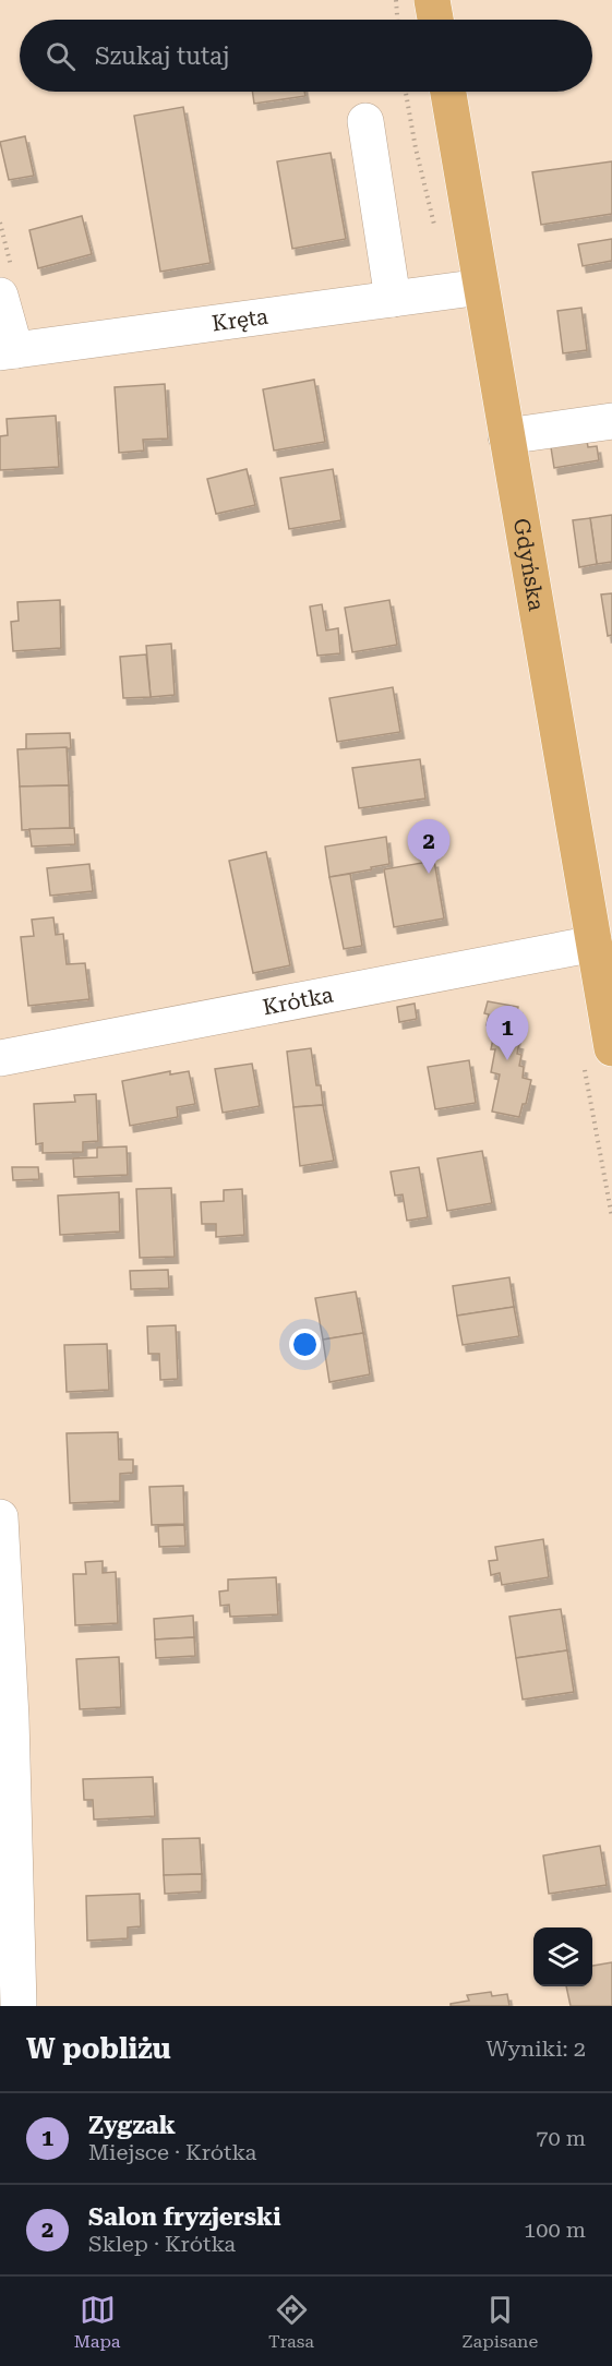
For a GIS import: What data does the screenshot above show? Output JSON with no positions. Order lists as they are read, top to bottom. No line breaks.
{"streets":{"main road":["Gdyńska"],"street":["Kręta","Krótka"]},"crossings":[["Kręta","Gdyńska"],["Gdyńska","Krótka"]],"page":{"search":"Szukaj tutaj","pins":["2","1"],"heading":["W pobliżu","Wyniki: 2"],"list":[{"mark":"1","name":"Zygzak","note":"Miejsce · Krótka","value":"70 m"},{"mark":"2","name":"Salon fryzjerski","note":"Sklep · Krótka","value":"100 m"}],"nav":["Mapa","Trasa","Zapisane"]}}
